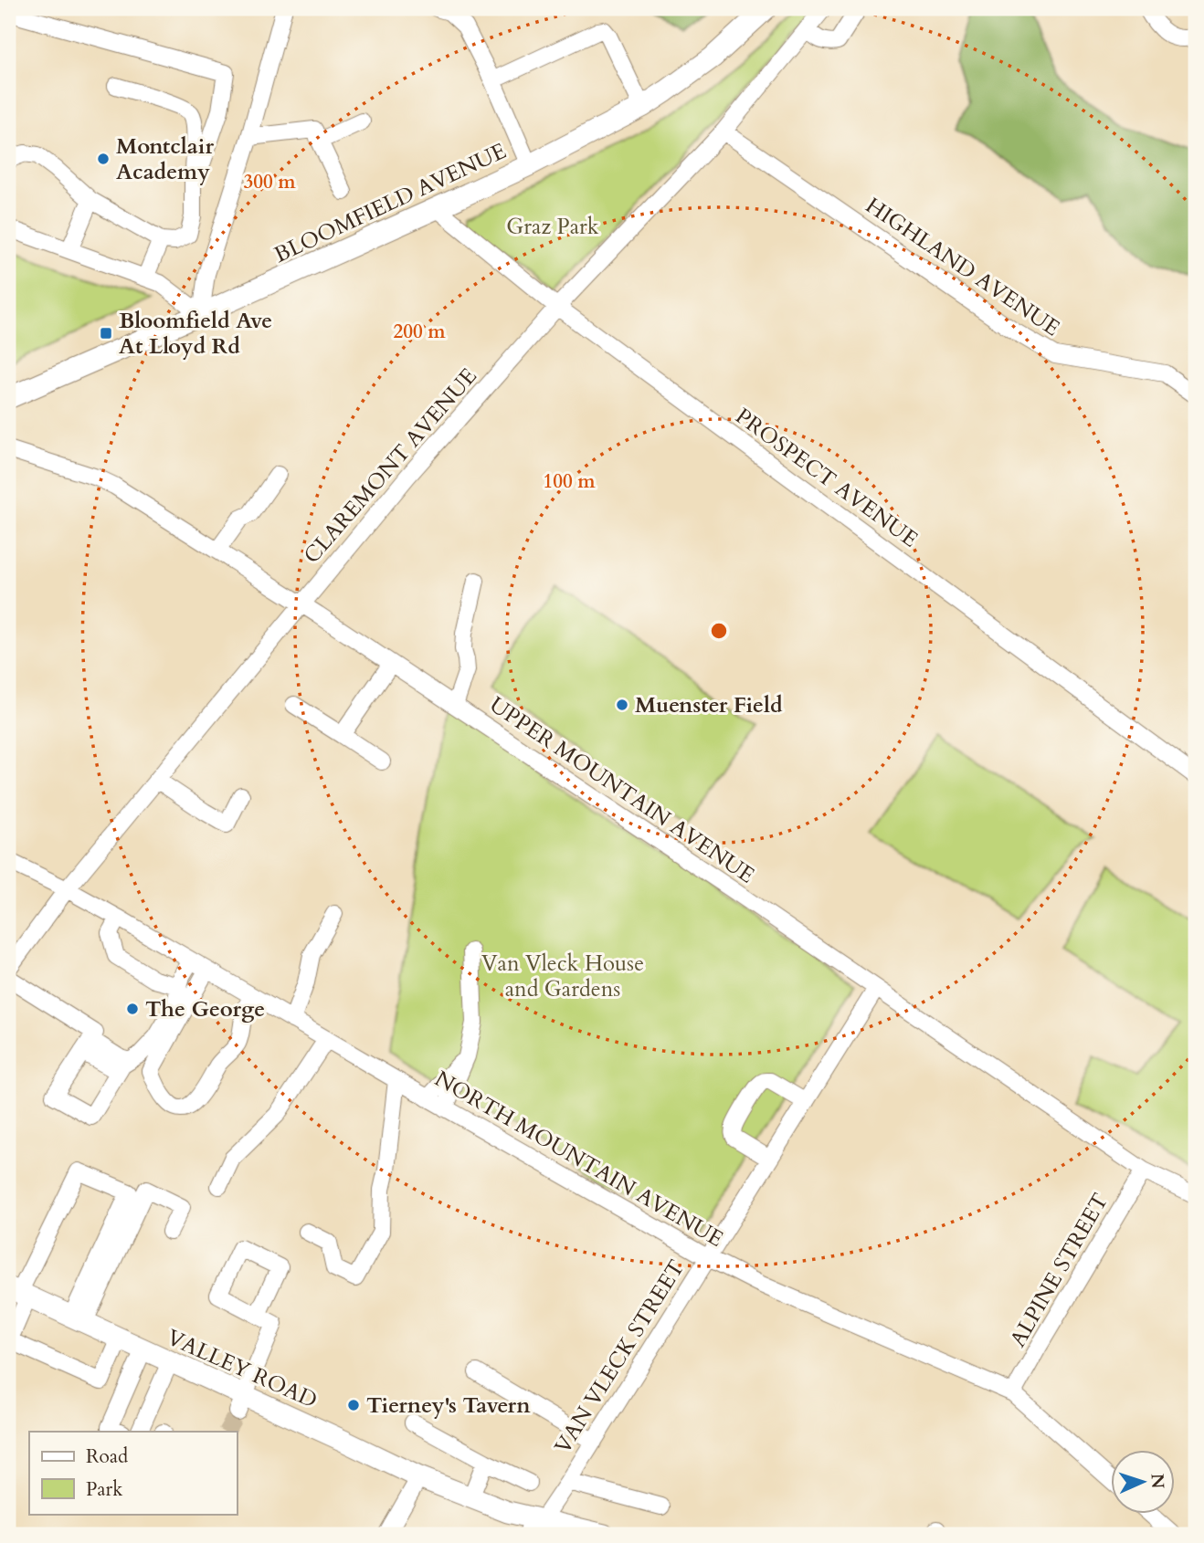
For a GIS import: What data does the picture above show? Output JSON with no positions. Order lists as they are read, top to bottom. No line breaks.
{"streets":{"main road":["BLOOMFIELD AVENUE","VALLEY ROAD"],"street":["HIGHLAND AVENUE","CLAREMONT AVENUE","PROSPECT AVENUE","UPPER MOUNTAIN AVENUE","NORTH MOUNTAIN AVENUE","ALPINE STREET","VAN VLECK STREET"]},"crossings":[["BLOOMFIELD AVENUE","PROSPECT AVENUE"],["HIGHLAND AVENUE","CLAREMONT AVENUE"],["CLAREMONT AVENUE","PROSPECT AVENUE"],["CLAREMONT AVENUE","UPPER MOUNTAIN AVENUE"],["CLAREMONT AVENUE","NORTH MOUNTAIN AVENUE"],["UPPER MOUNTAIN AVENUE","ALPINE STREET"],["UPPER MOUNTAIN AVENUE","VAN VLECK STREET"],["NORTH MOUNTAIN AVENUE","ALPINE STREET"],["NORTH MOUNTAIN AVENUE","VAN VLECK STREET"],["VAN VLECK STREET","VALLEY ROAD"]],"parks":["Graz Park","Van Vleck House and Gardens"],"places":{"other":["Montclair Academy","Muenster Field","The George","Tierney's Tavern"],"transit":["Bloomfield Ave At Lloyd Rd"]},"legend":["Road","Park"],"north":"right","rings":["300 m","200 m","100 m"]}
